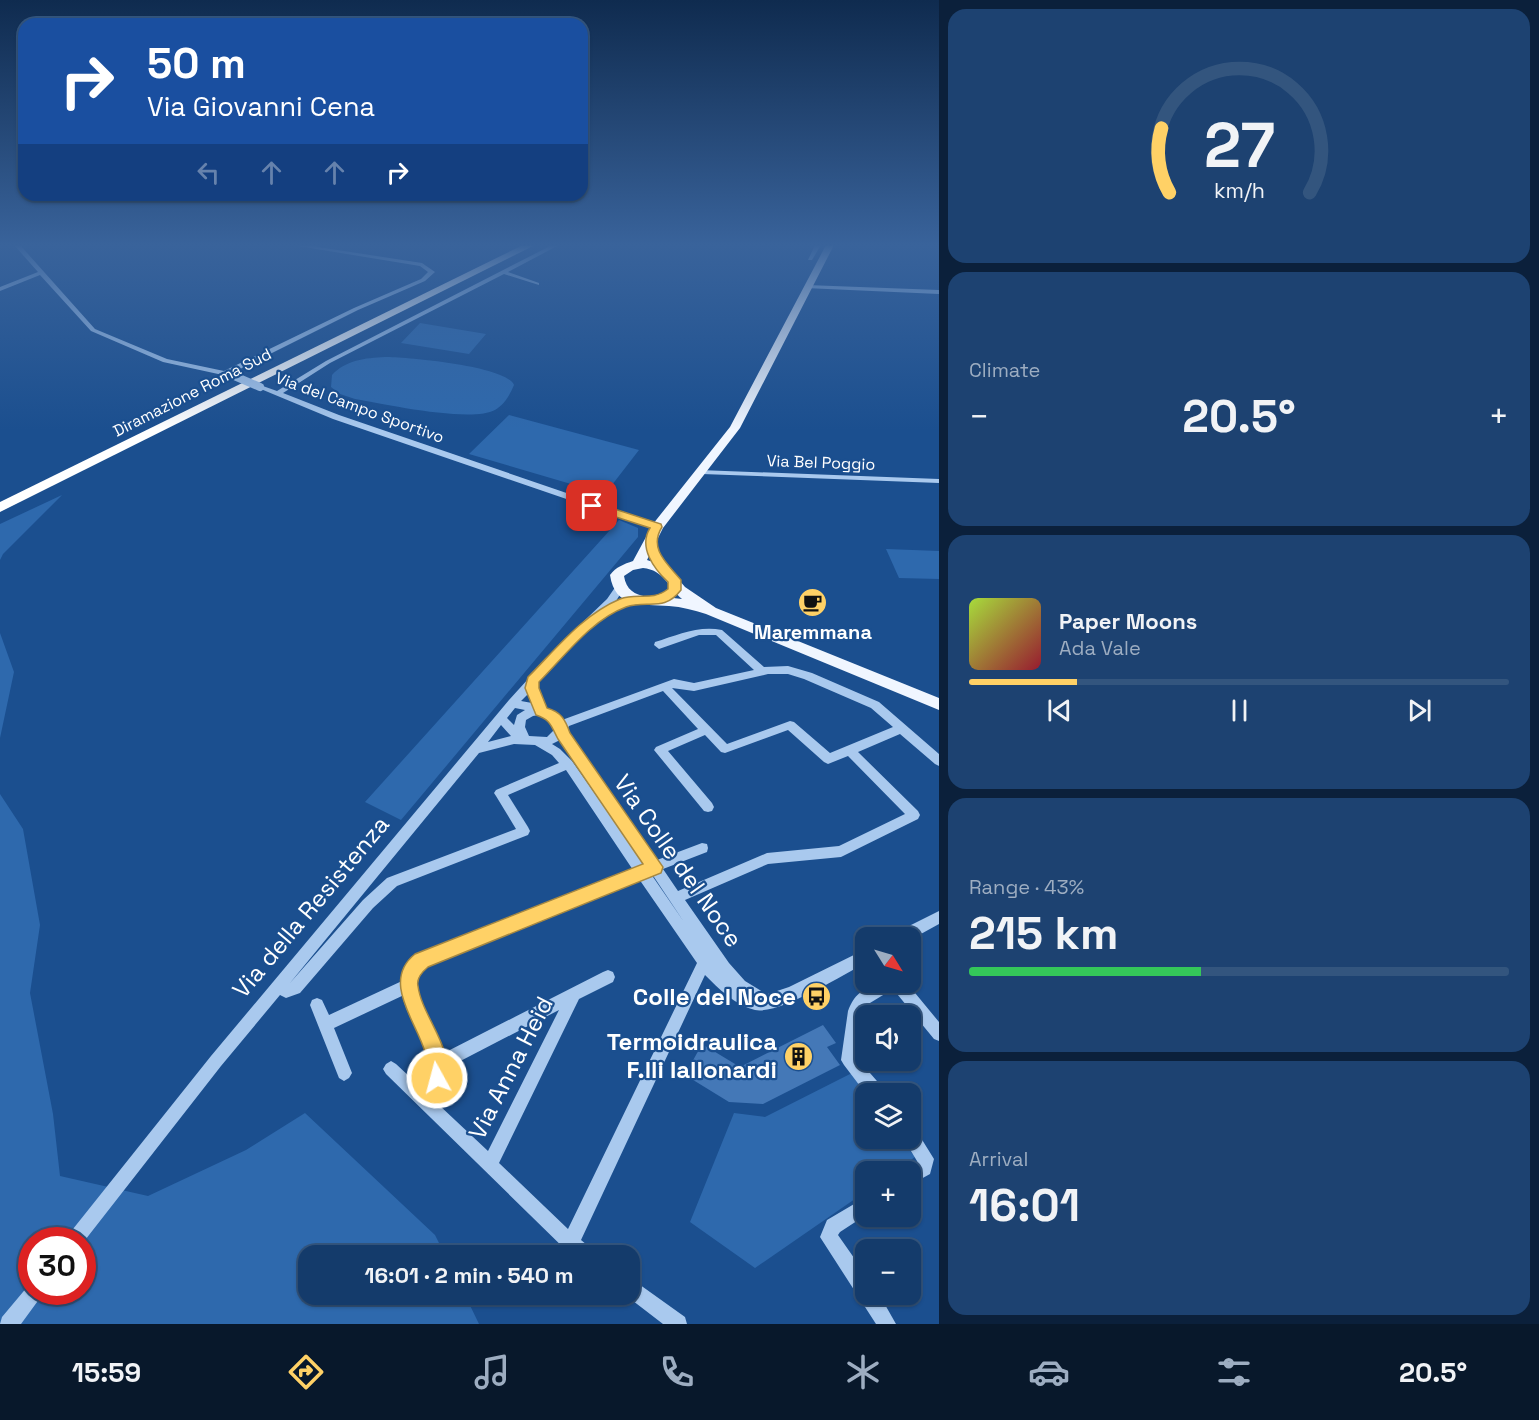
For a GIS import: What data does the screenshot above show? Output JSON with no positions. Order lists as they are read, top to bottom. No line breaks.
{"streets":{"highway":["Diramazione Roma Sud"],"street":["Via del Campo Sportivo","Via Bel Poggio","Via Colle del Noce","Via della Resistenza","Via Anna Heid"]},"crossings":[["Via Colle del Noce","Via della Resistenza"]],"places":{"cafe":["Maremmana"],"bus stop":["Colle del Noce"],"building":["Termoidraulica F.lli Iallonardi"]},"north":"bottom right","page":{"turn":["50 m","Via Giovanni Cena"],"tile":["Climate",["Range · 43%","215 km"],["Arrival","16:01"]],"heat":["−","20.5°","+"],"song":["Paper Moons","Ada Vale"],"map_buttons":["+","−"],"limit":"30","trip":"16:01 · 2 min · 540 m","tabs":["15:59","20.5°"],"gauge":["27","km/h"]}}
